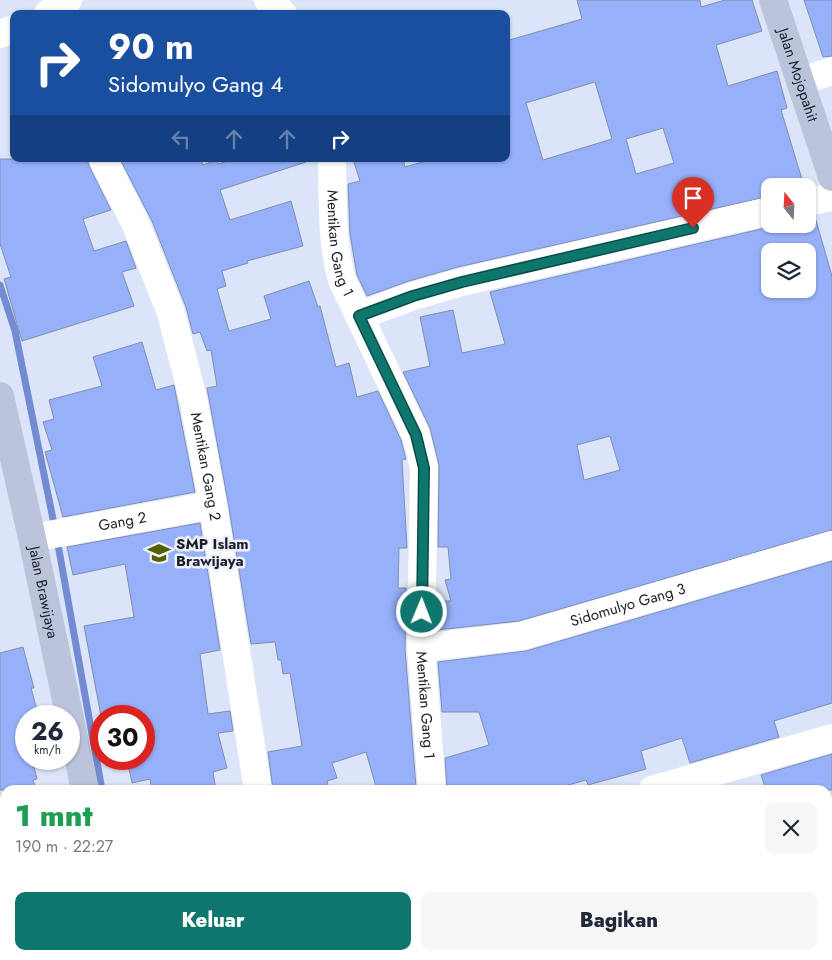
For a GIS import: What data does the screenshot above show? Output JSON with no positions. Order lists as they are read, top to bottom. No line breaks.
{"streets":{"main road":["Jalan Mojopahit","Jalan Brawijaya"],"street":["Mentikan Gang 1","Mentikan Gang 2","Gang 2","Sidomulyo Gang 3"]},"crossings":[["Mentikan Gang 1","Sidomulyo Gang 3"],["Mentikan Gang 2","Gang 2"],["Gang 2","Jalan Brawijaya"]],"places":{"school or university":["SMP Islam Brawijaya"]},"north":"top","page":{"turn":["90 m","Sidomulyo Gang 4"],"speed":"26 km/h","limit":"30","heading":["1 mnt","190 m · 22:27"],"buttons":["Keluar","Bagikan"]}}
